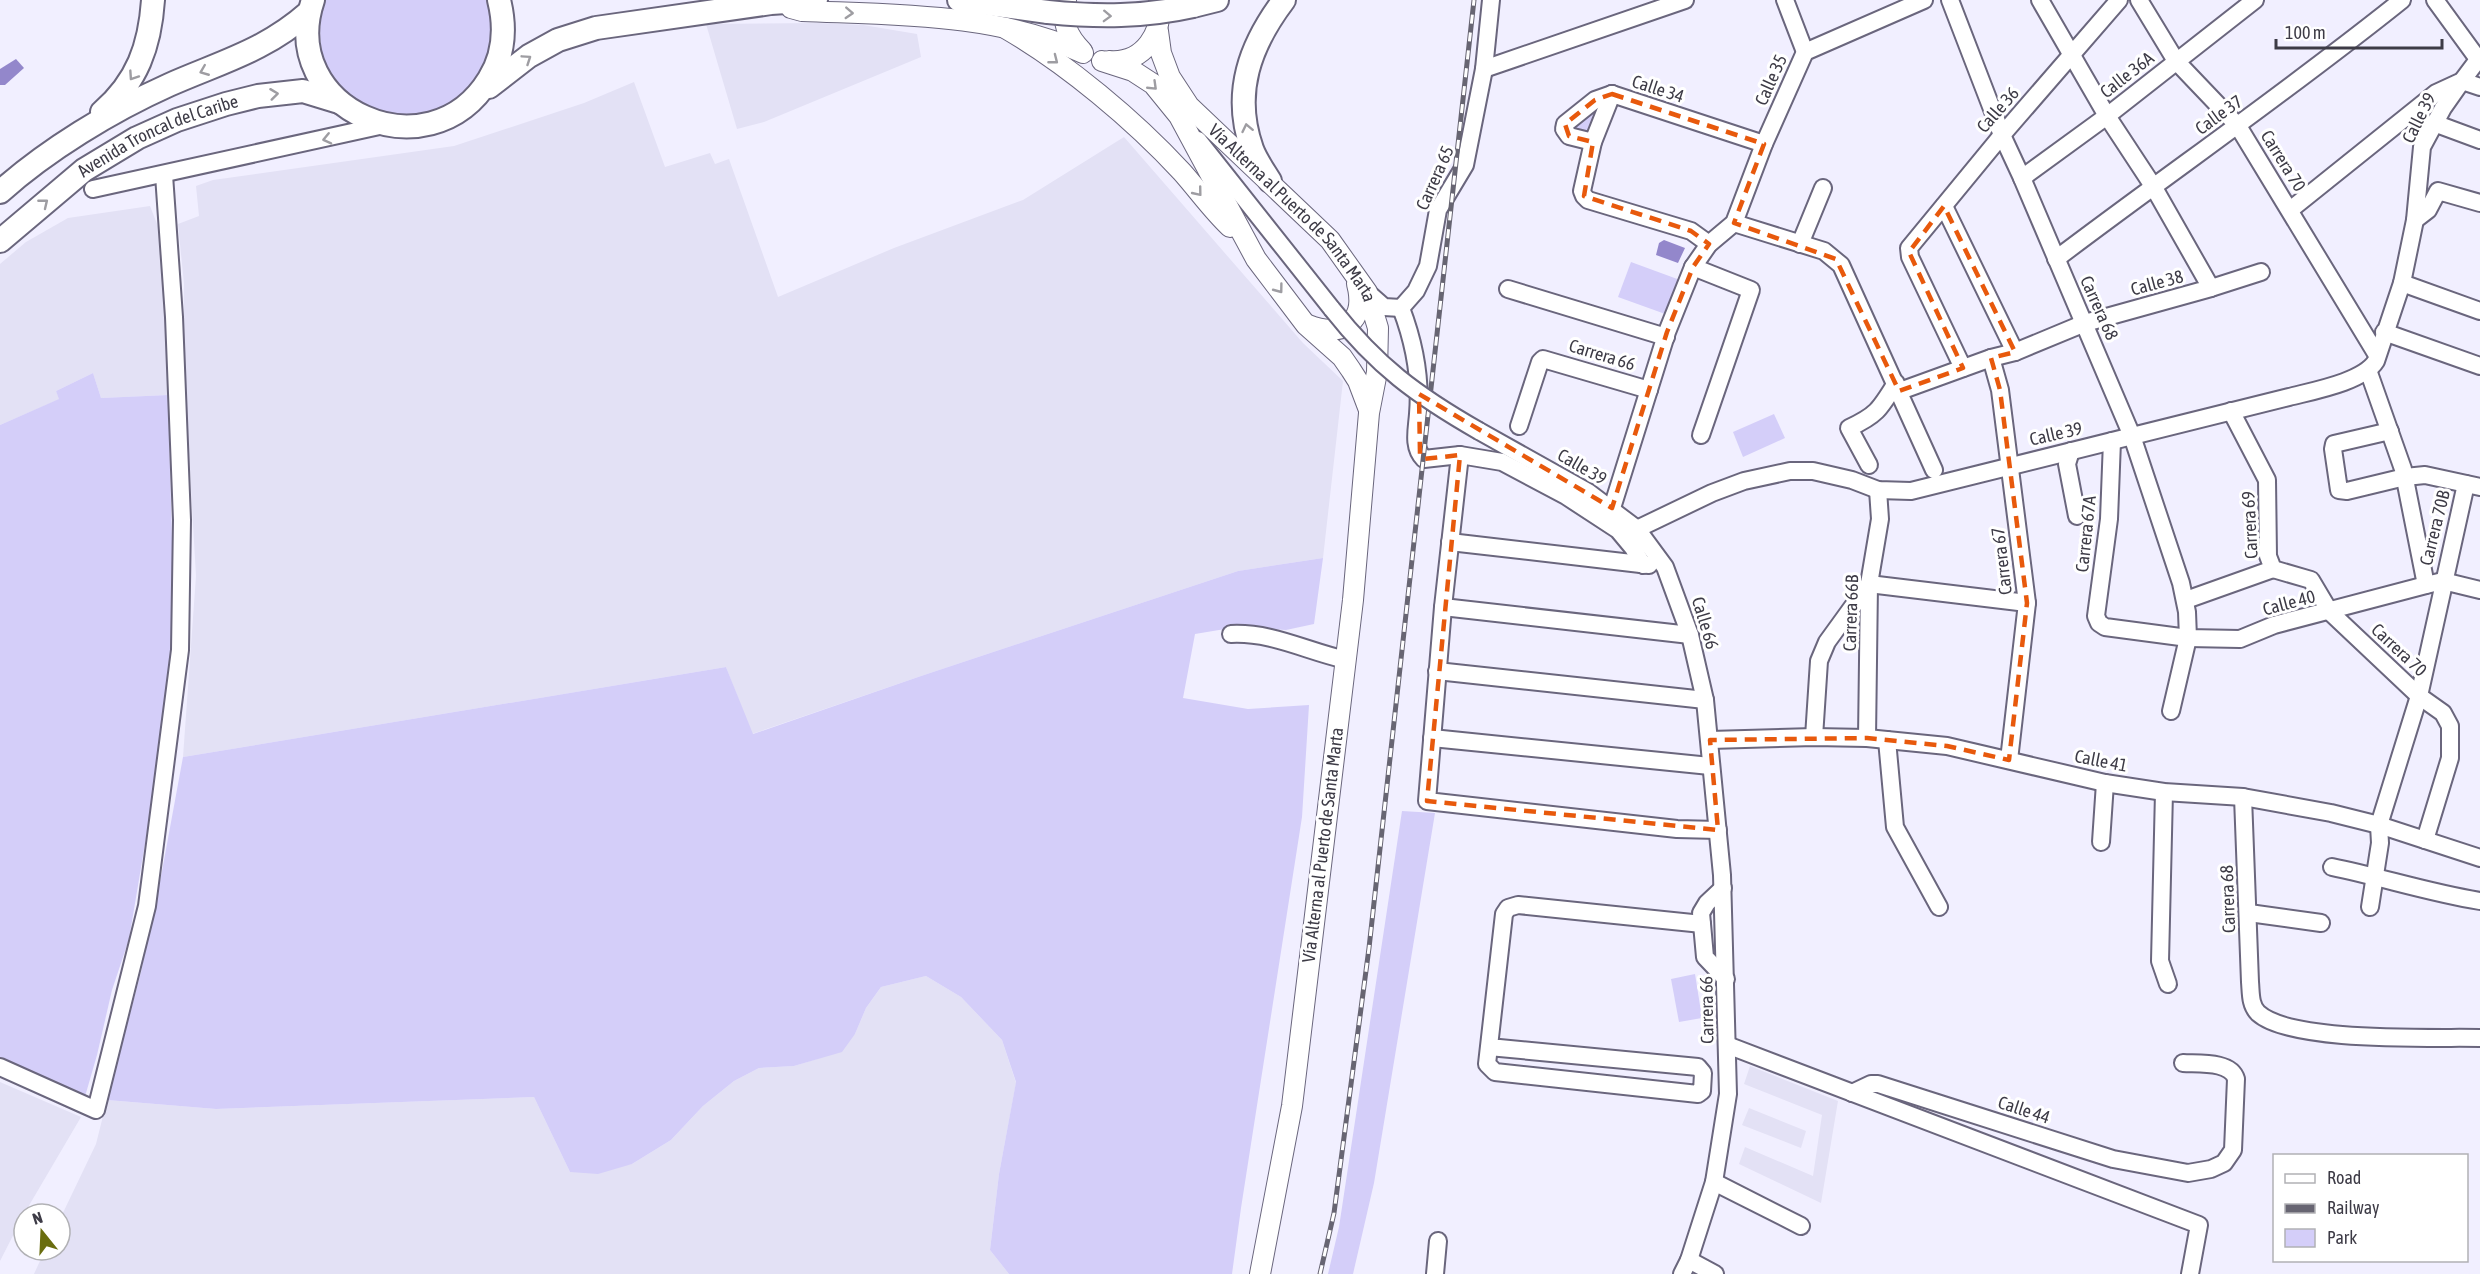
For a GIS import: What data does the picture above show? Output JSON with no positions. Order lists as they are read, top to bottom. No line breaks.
{"streets":{"highway":["Avenida Troncal del Caribe"],"main road":["Vía Alterna al Puerto de Santa Marta"],"street":["Calle 36A","Calle 35","Calle 34","Calle 36","Calle 37","Calle 39","Carrera 70","Carrera 65","Calle 38","Carrera 68","Carrera 66","Carrera 69","Carrera 70B","Carrera 67A","Carrera 67","Calle 40","Carrera 66B","Calle 66","Calle 41","Calle 44"]},"crossings":[["Calle 36A","Carrera 70"],["Calle 36A","Calle 38"],["Calle 36A","Carrera 68"],["Calle 35","Calle 34"],["Calle 35","Carrera 66"],["Calle 34","Carrera 66"],["Calle 36","Calle 38"],["Calle 36","Carrera 68"],["Calle 37","Carrera 70"],["Calle 37","Calle 38"],["Calle 37","Carrera 68"],["Calle 39","Carrera 70"],["Calle 39","Vía Alterna al Puerto de Santa Marta"],["Calle 39","Carrera 68"],["Calle 39","Carrera 66"],["Calle 39","Carrera 69"],["Calle 39","Carrera 67A"],["Calle 39","Carrera 67"],["Calle 39","Carrera 66B"],["Calle 39","Calle 66"],["Carrera 70","Carrera 69"],["Carrera 70","Carrera 70B"],["Carrera 70","Calle 40"],["Carrera 70","Calle 41"],["Calle 38","Carrera 68"],["Calle 38","Carrera 67"],["Carrera 68","Calle 40"],["Carrera 68","Calle 41"],["Carrera 66","Calle 66"],["Carrera 66","Calle 41"],["Carrera 69","Calle 40"],["Carrera 70B","Calle 40"],["Carrera 70B","Calle 41"],["Carrera 67A","Calle 40"],["Carrera 67","Calle 41"],["Carrera 66B","Calle 41"],["Calle 66","Calle 41"]],"legend":["Road","Railway","Park"],"scale_bar":"100 m","north":"top"}
